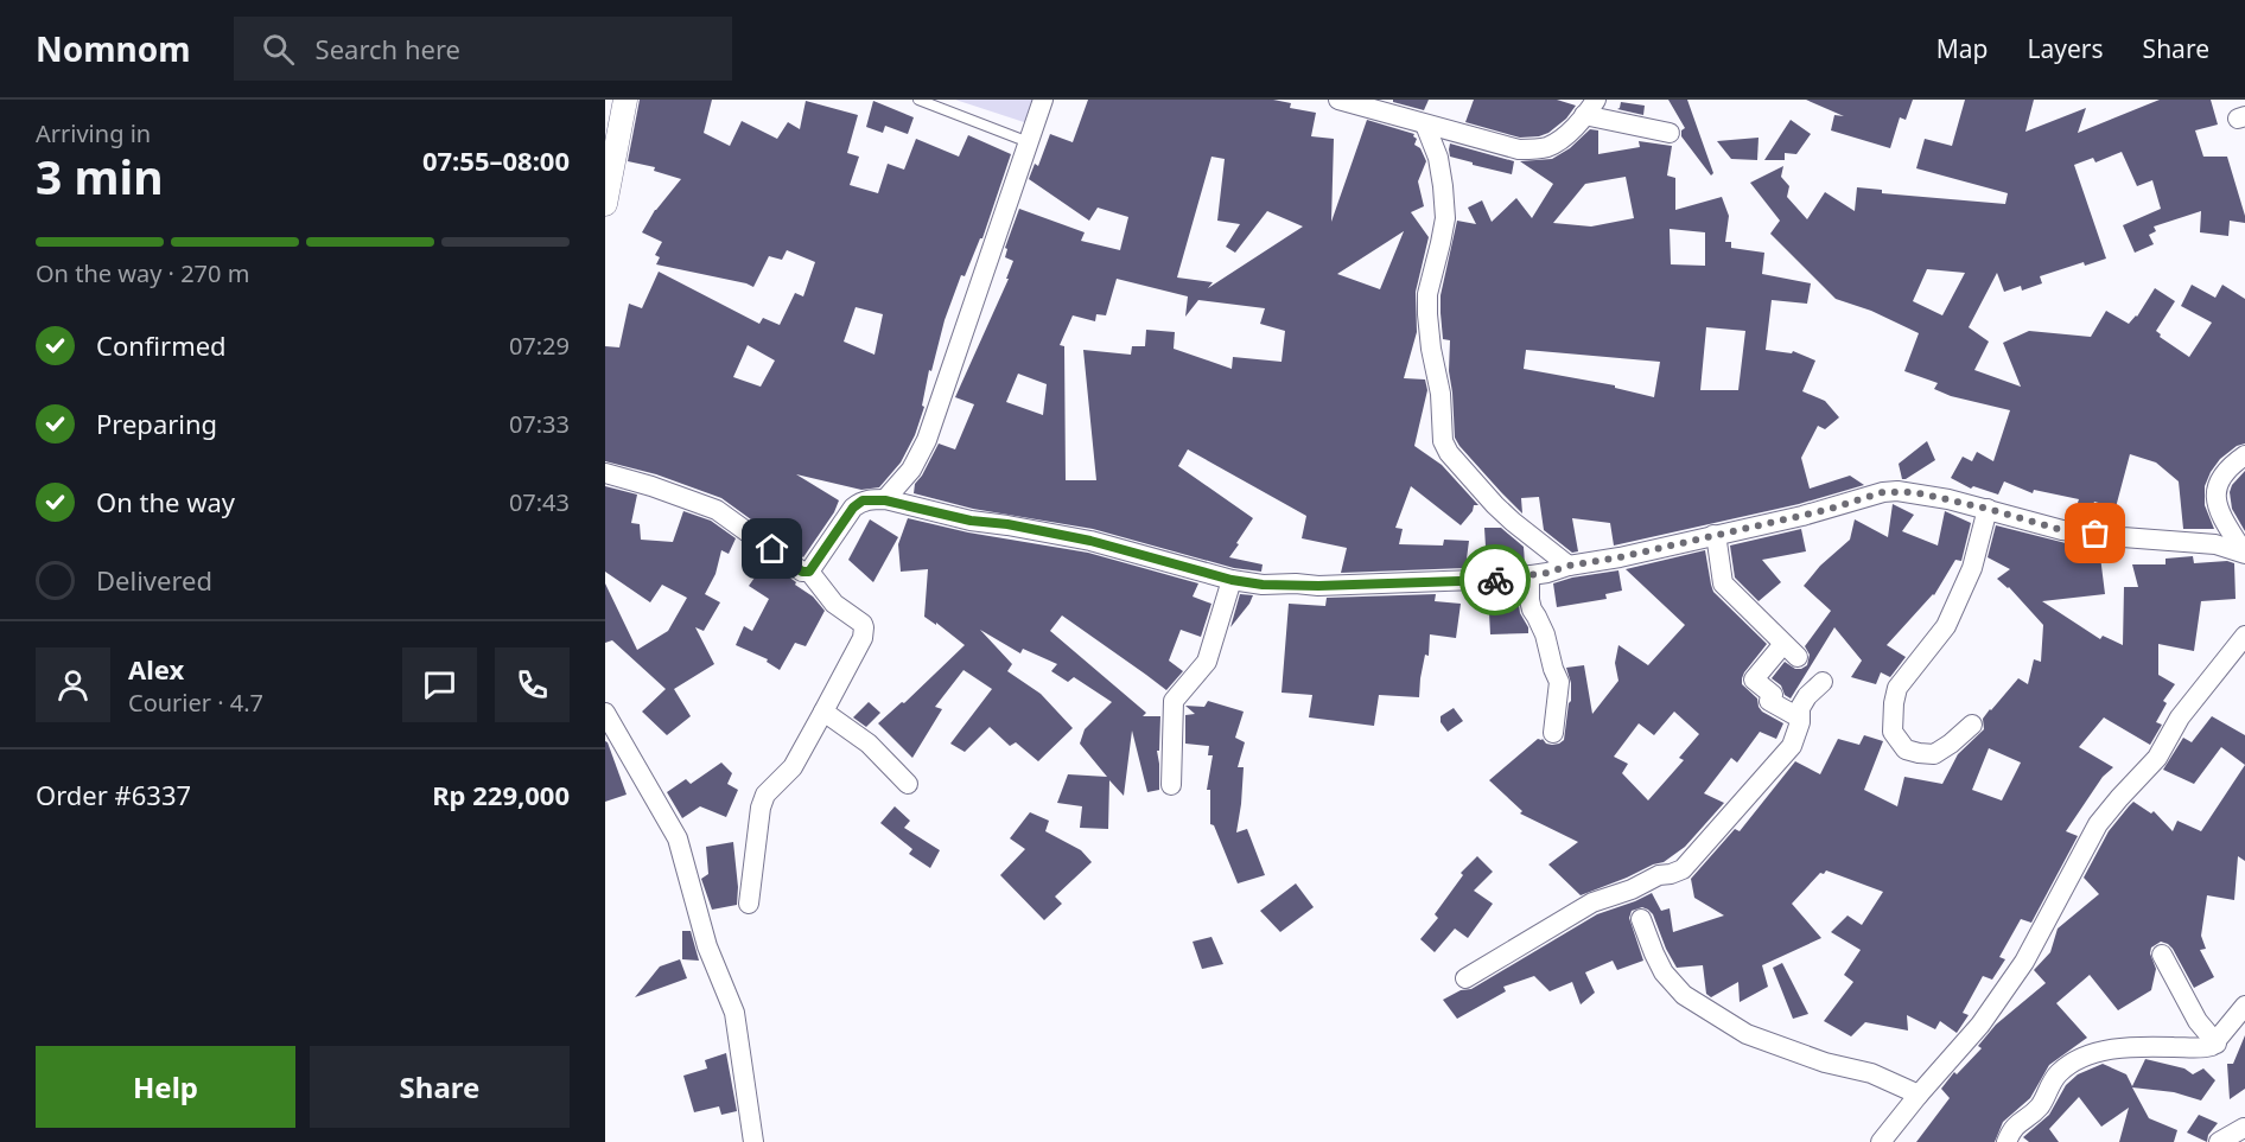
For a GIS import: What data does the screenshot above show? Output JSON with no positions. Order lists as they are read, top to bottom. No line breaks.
{"page":{"header":"Nomnom","search":"Search here","nav":["Map","Layers","Share"],"heading":["3 min","Arriving in","07:55–08:00"],"panel":["Alex","Courier · 4.7","Order #6337","Rp 229,000"],"bar":"On the way · 270 m","list":[["Confirmed","07:29"],["Preparing","07:33"],["On the way","07:43"],"Delivered"],"buttons":["Help","Share"]}}
